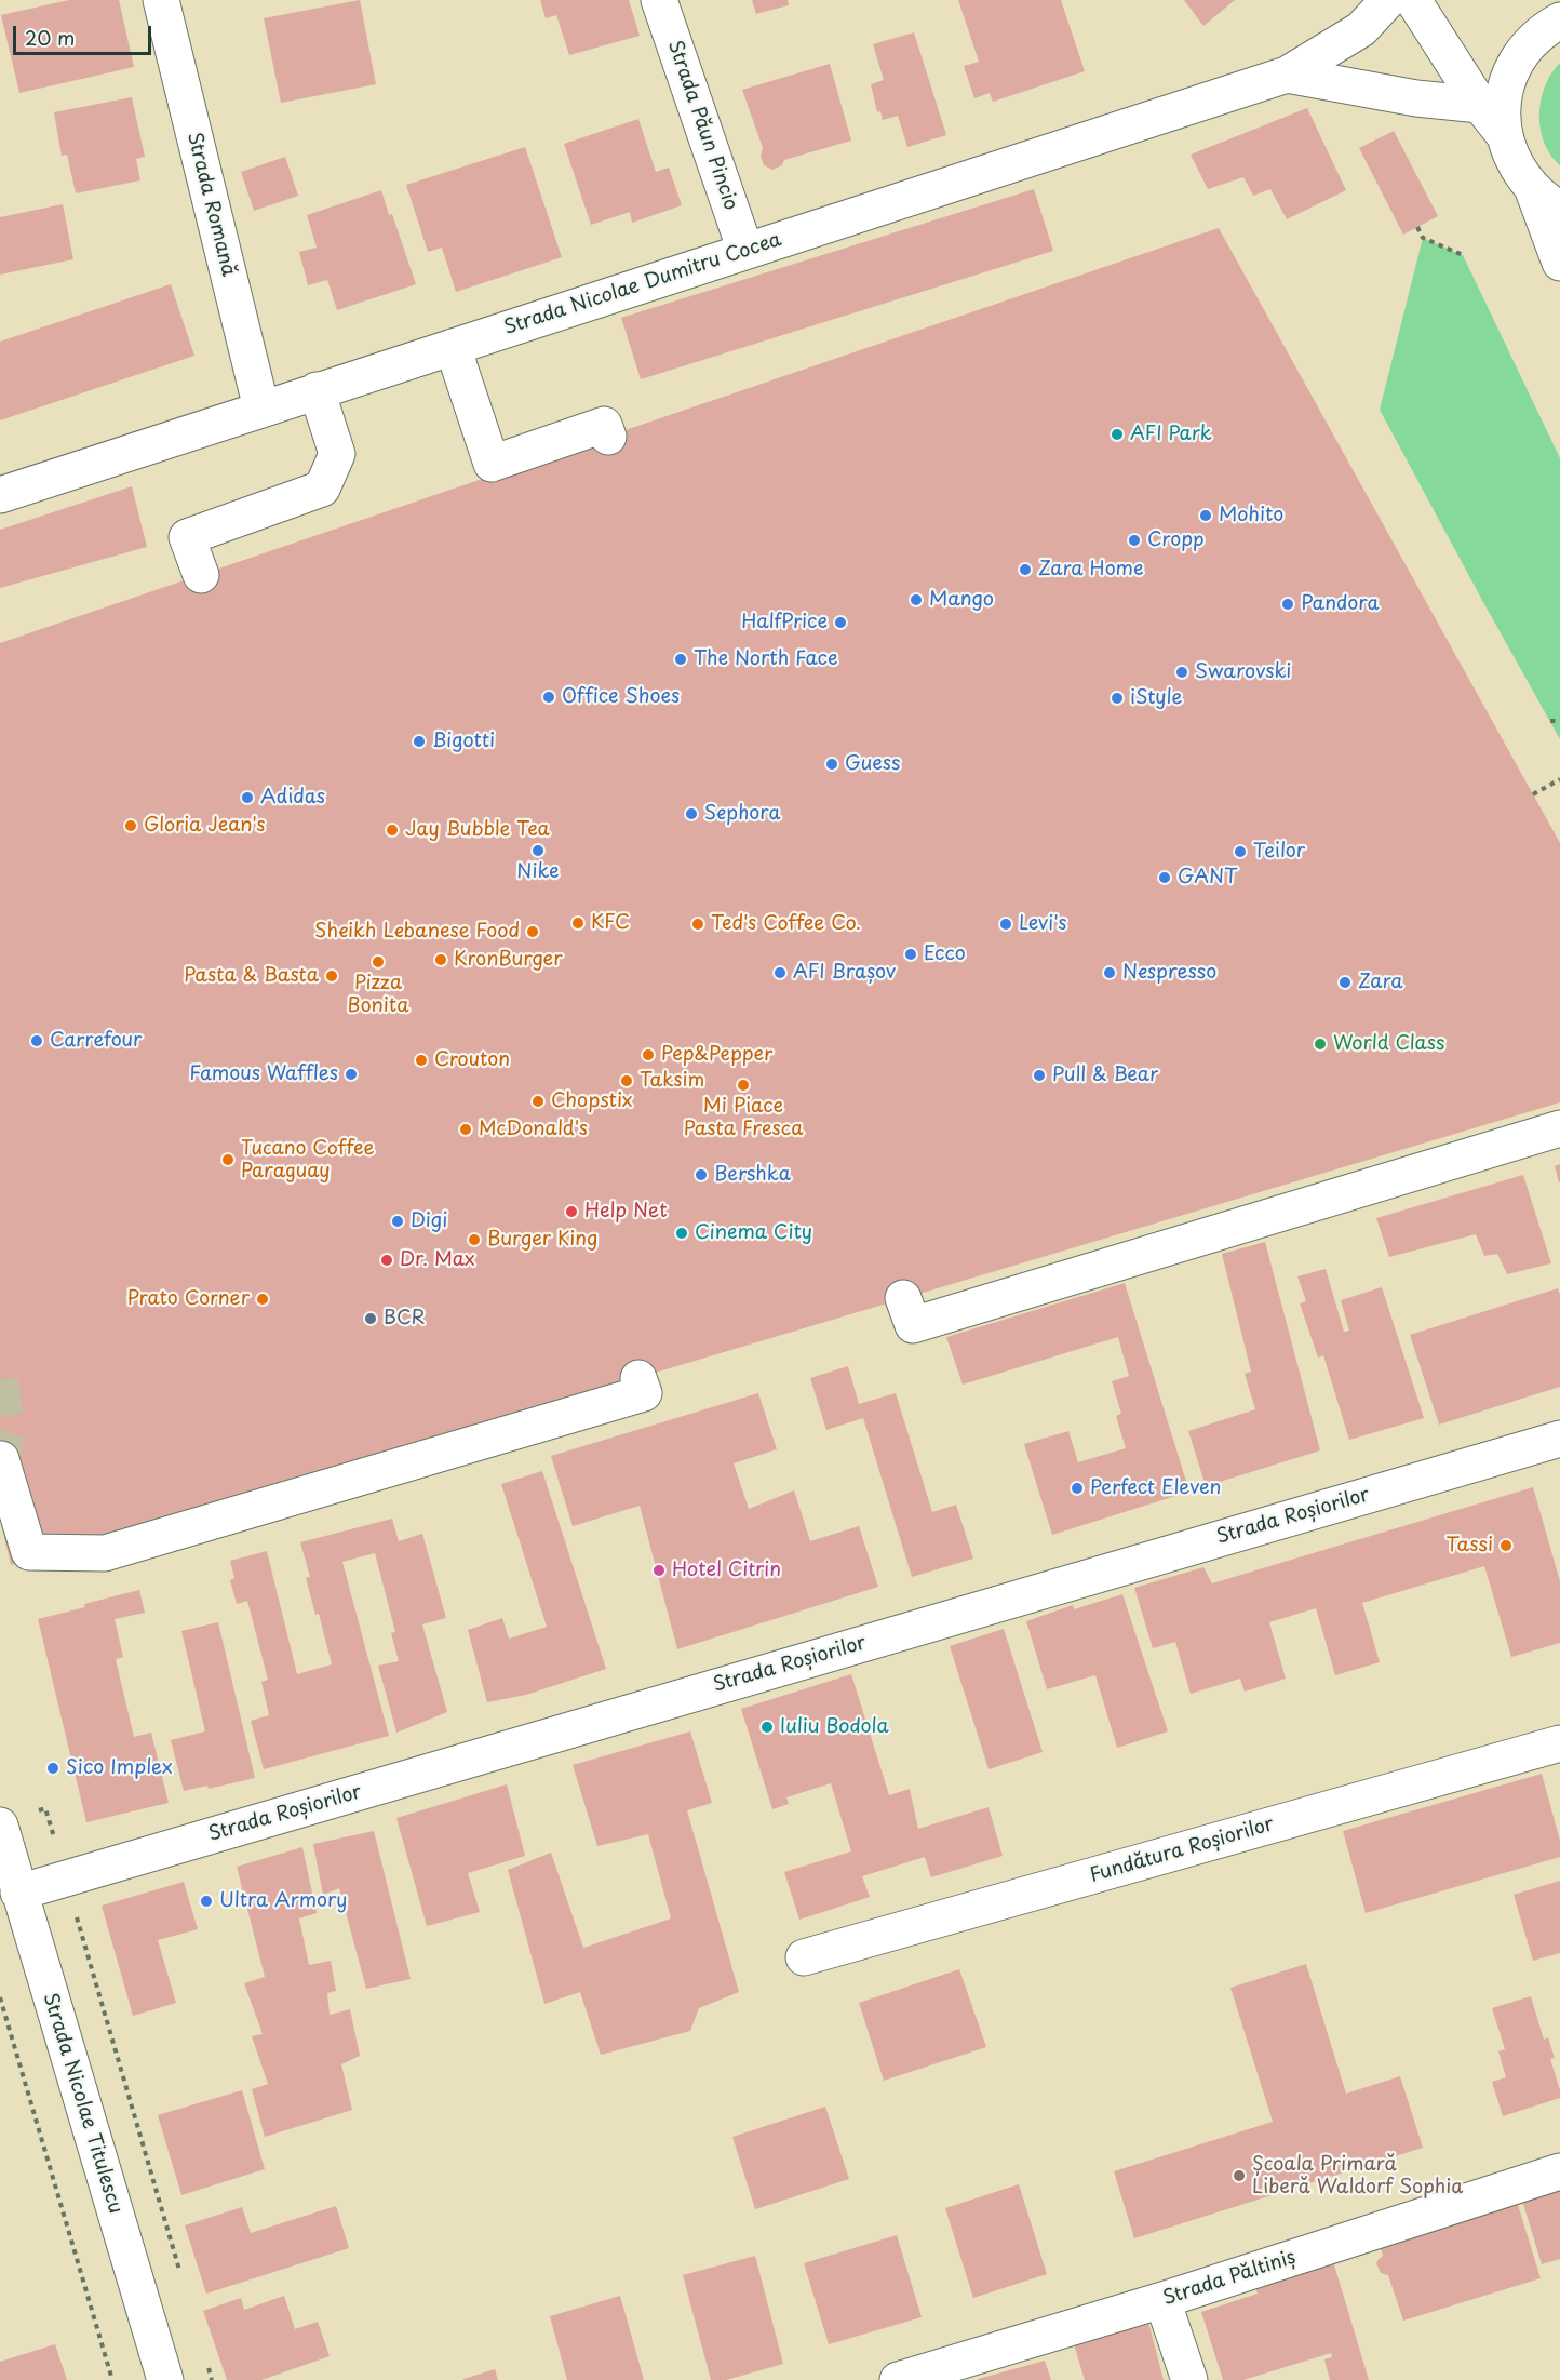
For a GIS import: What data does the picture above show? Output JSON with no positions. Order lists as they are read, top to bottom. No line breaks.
{"streets":{"street":["Strada Păun Pincio","Strada Romană","Strada Nicolae Dumitru Cocea","Strada Roșiorilor","Fundătura Roșiorilor","Strada Nicolae Titulescu","Strada Păltiniș"]},"crossings":[["Strada Păun Pincio","Strada Nicolae Dumitru Cocea"],["Strada Romană","Strada Nicolae Dumitru Cocea"],["Strada Roșiorilor","Strada Nicolae Titulescu"]],"places":["AFI Park","Mohito","Cropp","Zara Home","Mango","Pandora","HalfPrice","The North Face","Swarovski","Office Shoes","iStyle","Bigotti","Guess","Adidas","Sephora","Gloria Jean's","Jay Bubble Tea","Nike","Teilor","GANT","KFC","Ted's Coffee Co.","Levi's","Sheikh Lebanese Food","Ecco","KronBurger","Pizza Bonita","AFI Brașov","Nespresso","Pasta & Basta","Zara","Carrefour","World Class","Pep&Pepper","Crouton","Famous Waffles","Pull & Bear","Taksim","Mi Piace Pasta Fresca","Chopstix","McDonald's","Tucano Coffee Paraguay","Bershka","Help Net","Digi","Cinema City","Burger King","Dr. Max","Prato Corner","BCR","Perfect Eleven","Tassi","Hotel Citrin","Iuliu Bodola","Sico Implex","Ultra Armory","Școala Primară Liberă Waldorf Sophia"],"scale_bar":"20 m"}
